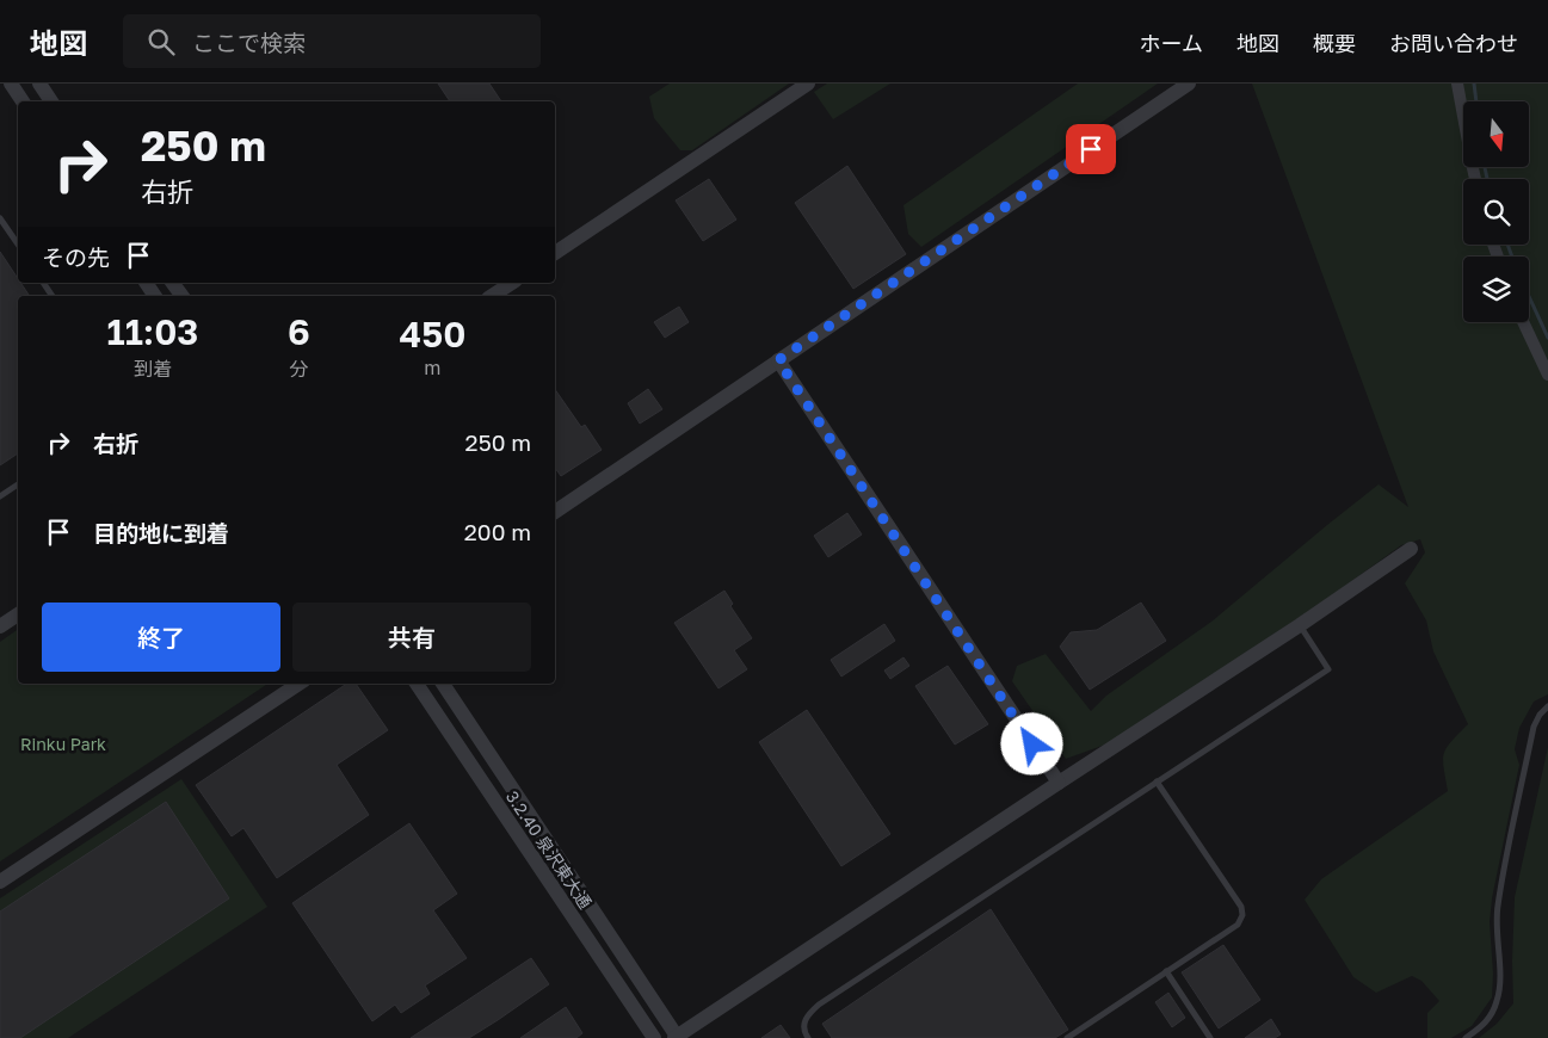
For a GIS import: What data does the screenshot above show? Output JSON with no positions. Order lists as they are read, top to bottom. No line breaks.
{"streets":{"street":["3.2.40 泉沢東大通"]},"parks":["Rinku Park"],"north":"bottom","page":{"header":"地図","search":"ここで検索","nav":["ホーム","地図","概要","お問い合わせ"],"turn":["250 m","右折"],"then":"その先","eta":["11:03","到着","6","分","450","m"],"list":[{"name":"右折","value":"250 m"},{"name":"目的地に到着","value":"200 m"}],"buttons":["終了","共有"]}}
